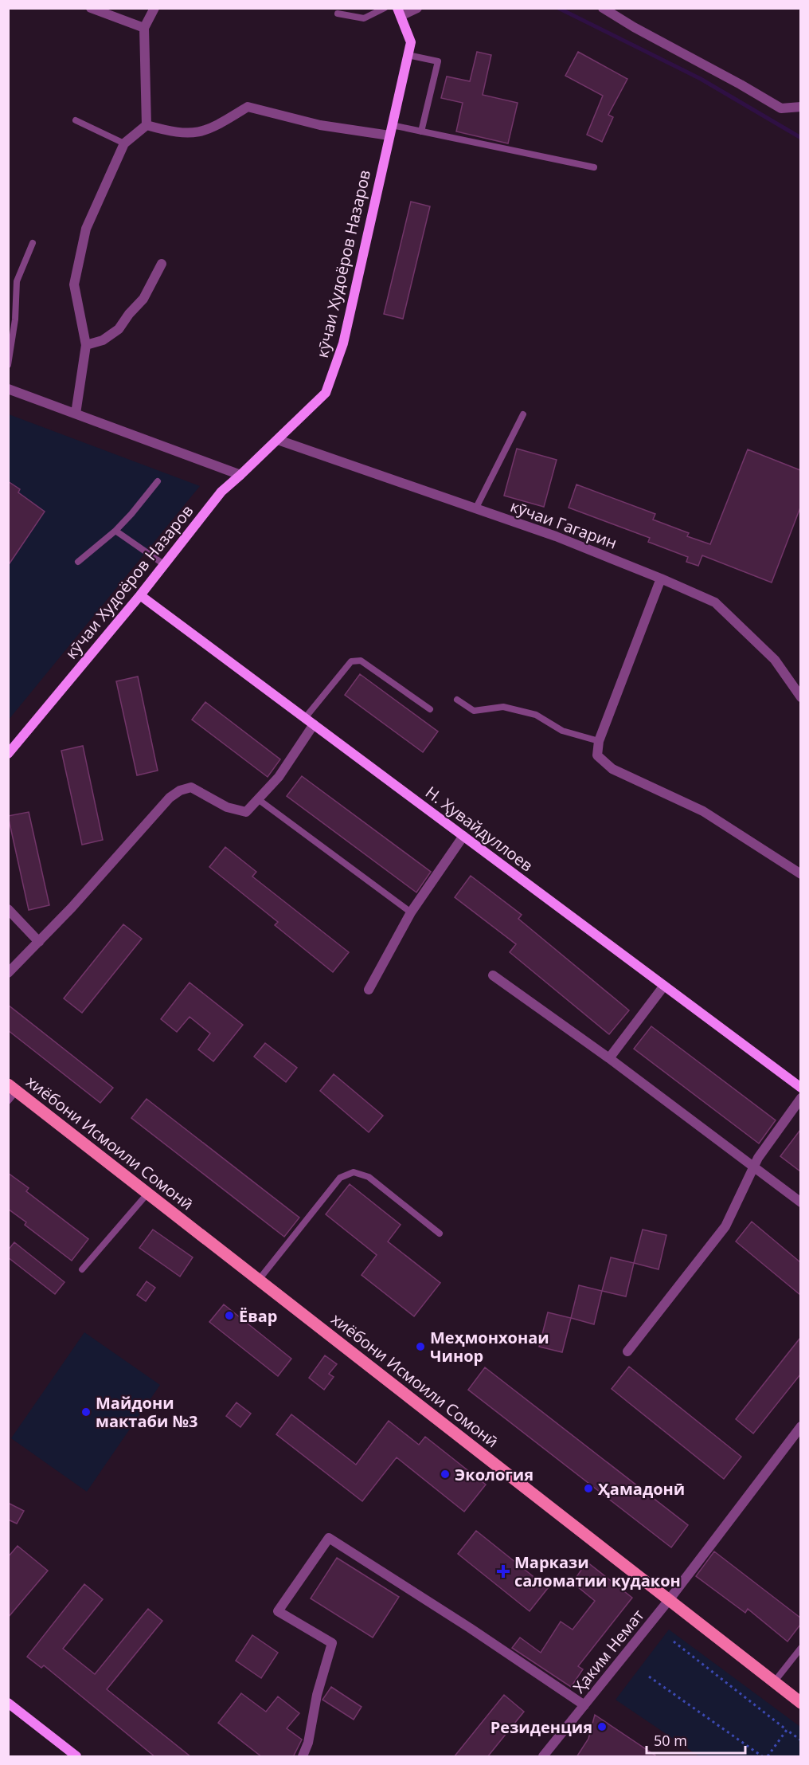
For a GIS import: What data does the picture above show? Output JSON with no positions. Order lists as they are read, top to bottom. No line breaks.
{"streets":{"main road":["хиёбони Исмоили Сомонӣ"],"street":["кӯчаи Худоёров Назаров","кӯчаи Гагарин","Н. Ҳувайдуллоев","Ҳаким Немат"]},"crossings":[["кӯчаи Худоёров Назаров","кӯчаи Гагарин"],["кӯчаи Худоёров Назаров","Н. Ҳувайдуллоев"],["хиёбони Исмоили Сомонӣ","Ҳаким Немат"]],"places":{"other":["Ёвар","Меҳмонхонаи Чинор","Майдони мактаби №3","Экология","Ҳамадонӣ","Резиденция"],"health":["Маркази саломатии кудакон"]},"scale_bar":"50 m"}
